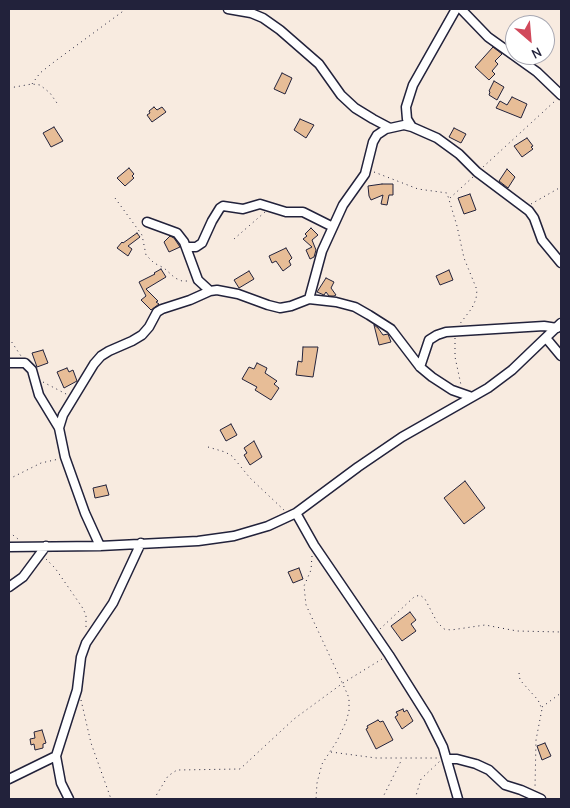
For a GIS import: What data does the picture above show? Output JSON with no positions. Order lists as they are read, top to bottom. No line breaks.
{"north":"bottom right"}
